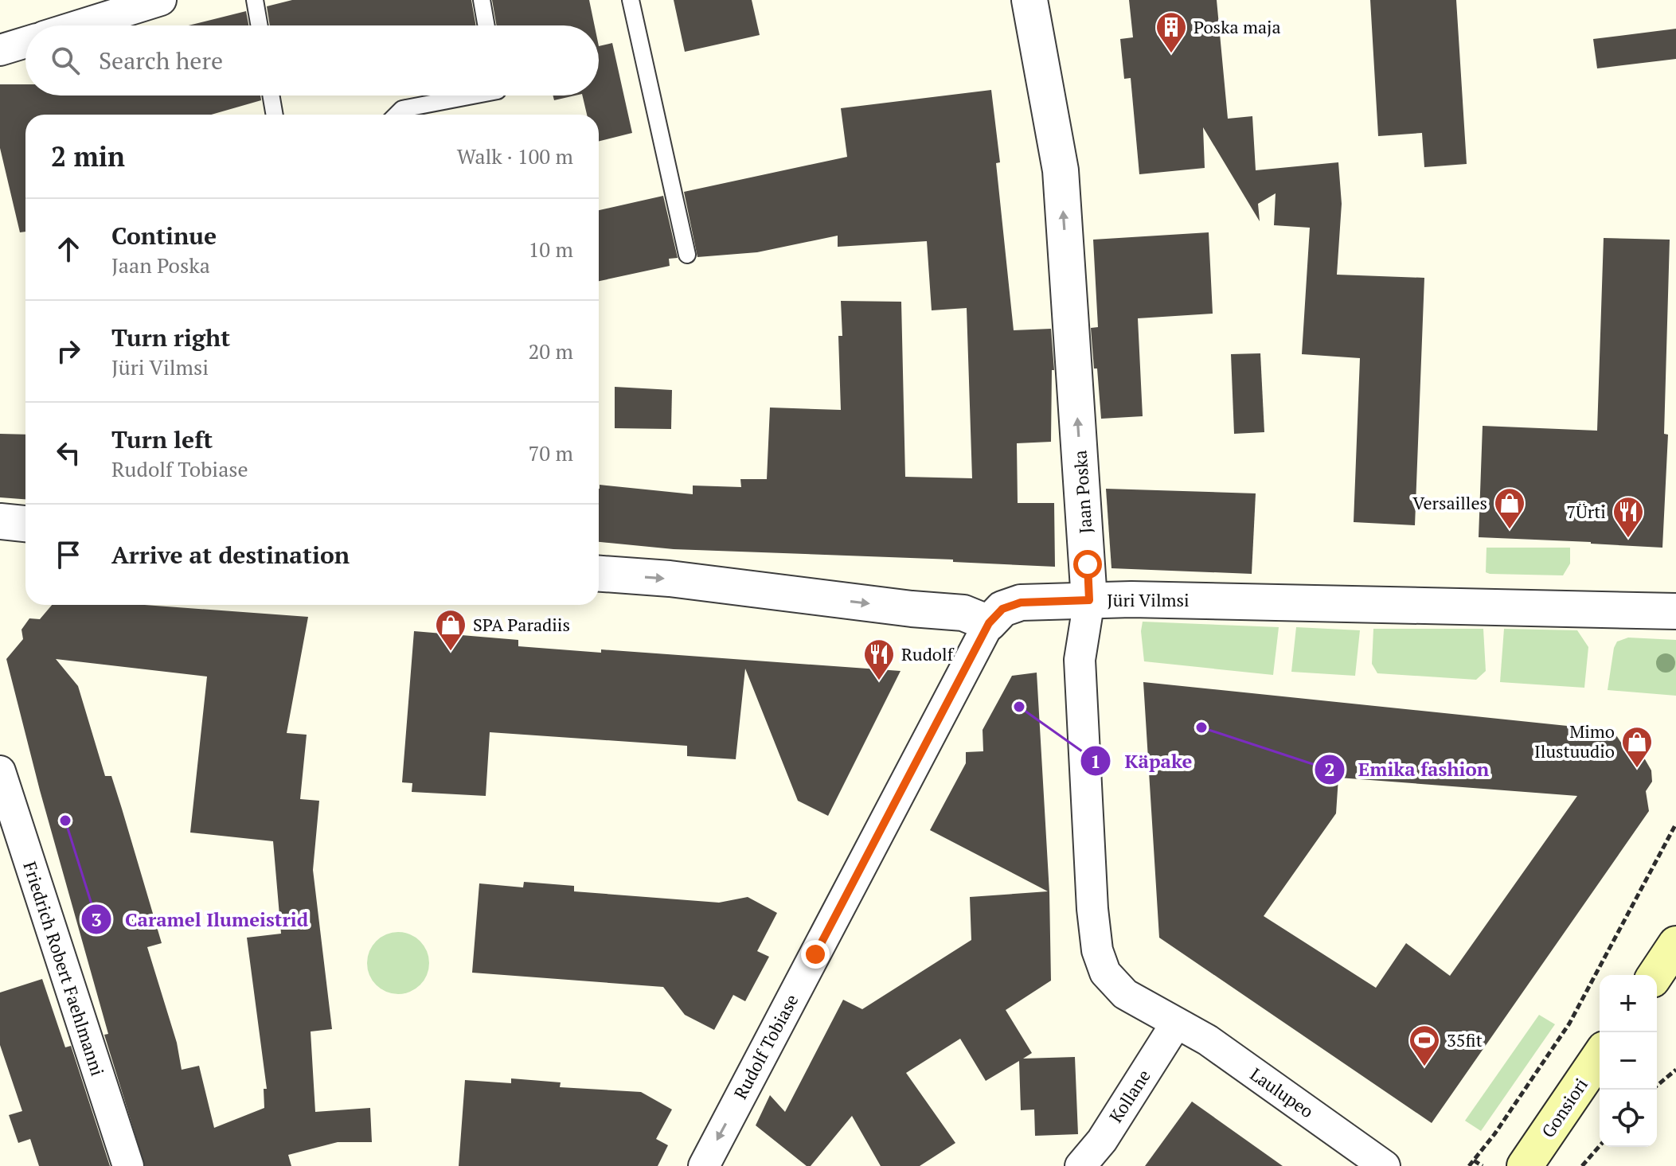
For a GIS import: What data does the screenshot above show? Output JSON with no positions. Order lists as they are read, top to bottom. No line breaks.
{"streets":{"main road":["Gonsiori"],"street":["Jaan Poska","Jüri Vilmsi","Friedrich Robert Faehlmanni","Rudolf Tobiase","Laulupeo","Kollane"]},"crossings":[["Jaan Poska","Jüri Vilmsi"],["Jaan Poska","Laulupeo"],["Jaan Poska","Kollane"],["Jüri Vilmsi","Rudolf Tobiase"],["Laulupeo","Kollane"]],"one_way":["Jaan Poska","Rudolf Tobiase"],"places":{"building":["Poska maja"],"shop":["Versailles","SPA Paradiis","Mimo Ilustuudio"],"restaurant":["7Ürti","Rudolf"],"other":["Käpake","Emika fashion","Caramel Ilumeistrid"],"sports":["35fit"]},"page":{"search":"Search here","heading":["2 min","Walk · 100 m"],"list":[["Continue","Jaan Poska","10 m"],["Turn right","Jüri Vilmsi","20 m"],["Turn left","Rudolf Tobiase","70 m"],"Arrive at destination"],"map_buttons":["+","−"]}}
